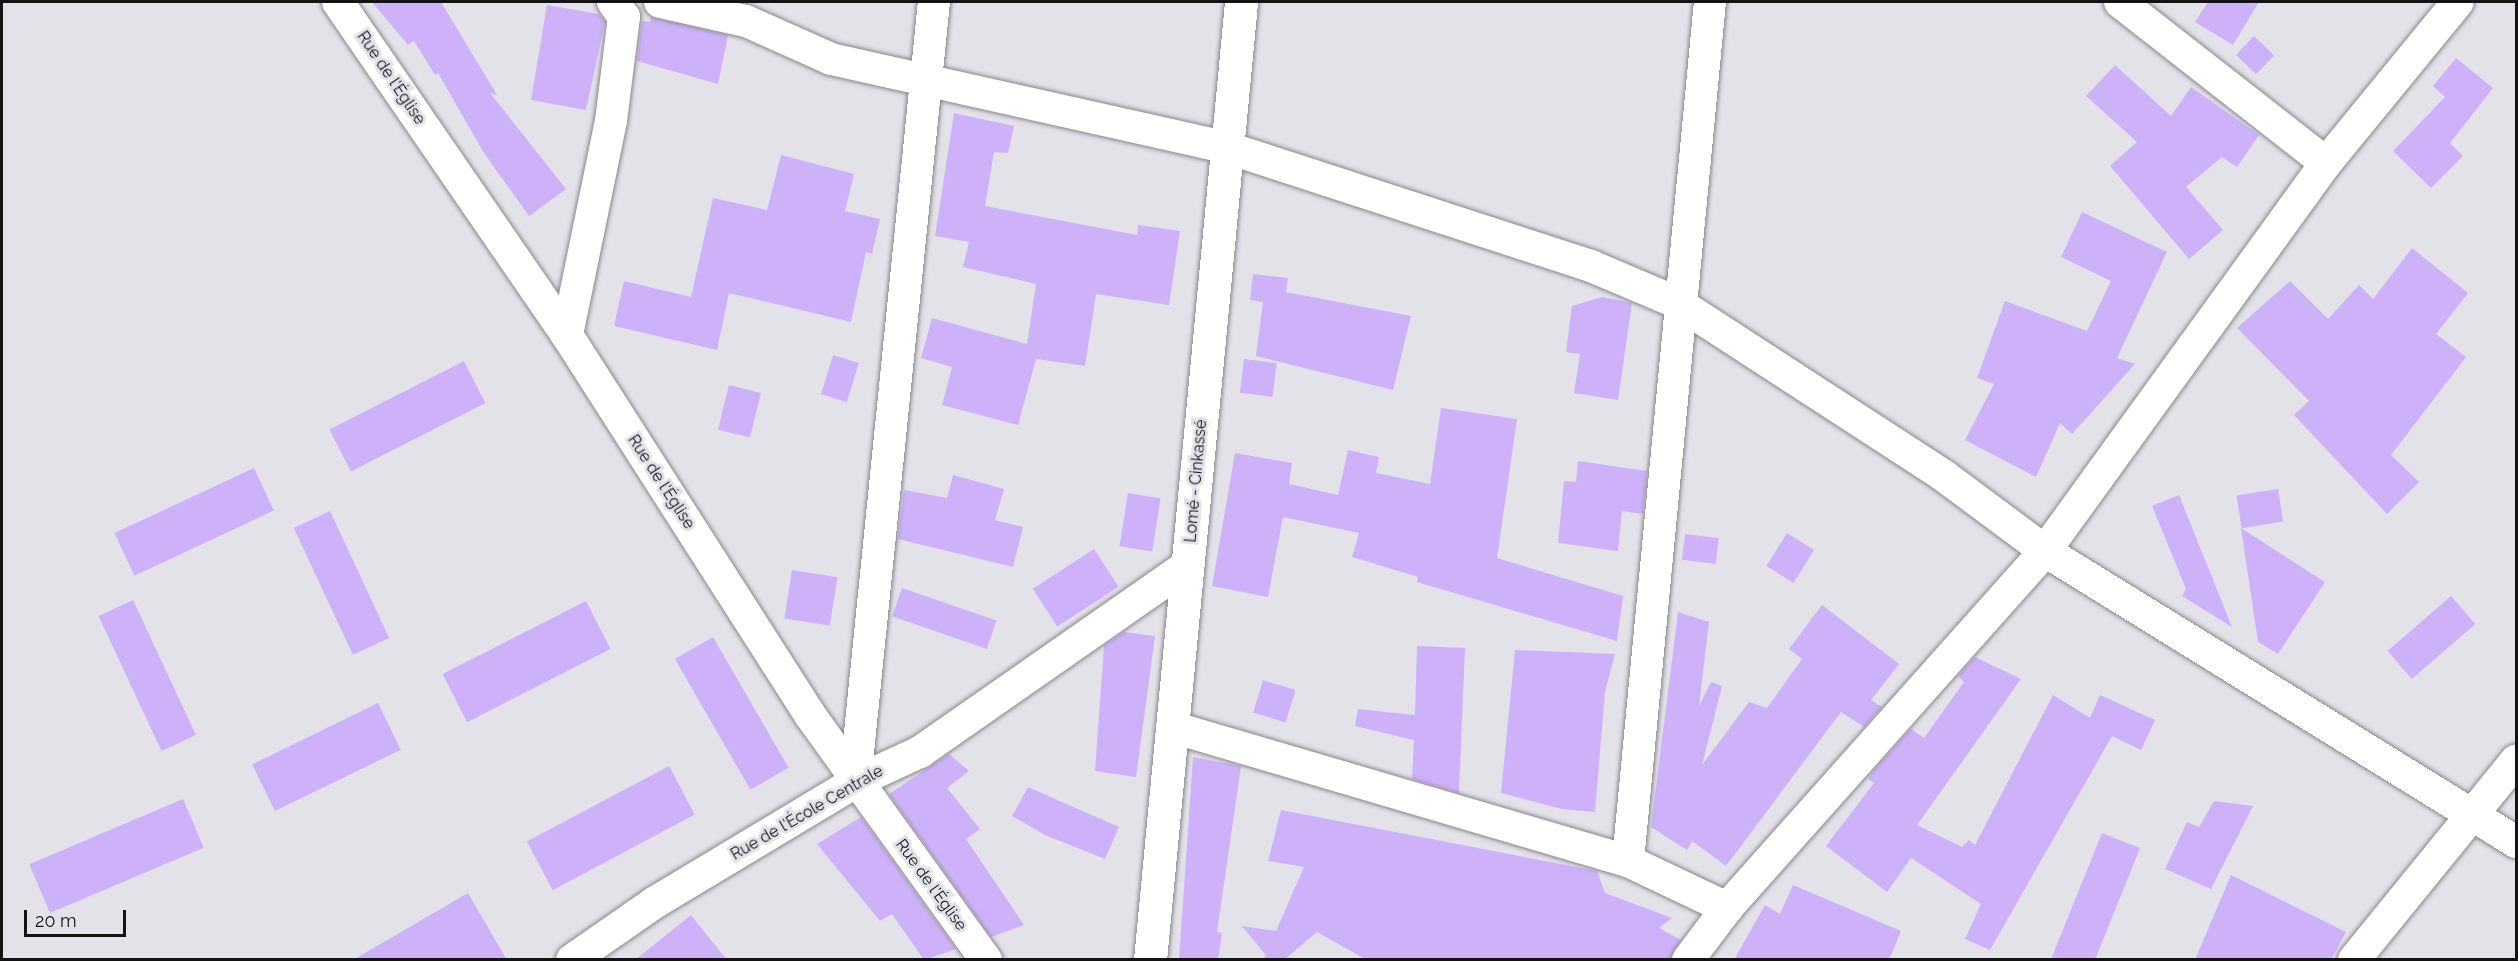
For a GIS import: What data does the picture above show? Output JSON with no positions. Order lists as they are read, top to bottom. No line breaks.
{"streets":{"highway":["Lomé - Cinkassé"],"street":["Rue de l'Église","Rue de l'École Centrale"]},"crossings":[["Rue de l'Église","Rue de l'École Centrale"],["Lomé - Cinkassé","Rue de l'École Centrale"]],"scale_bar":"20 m"}
